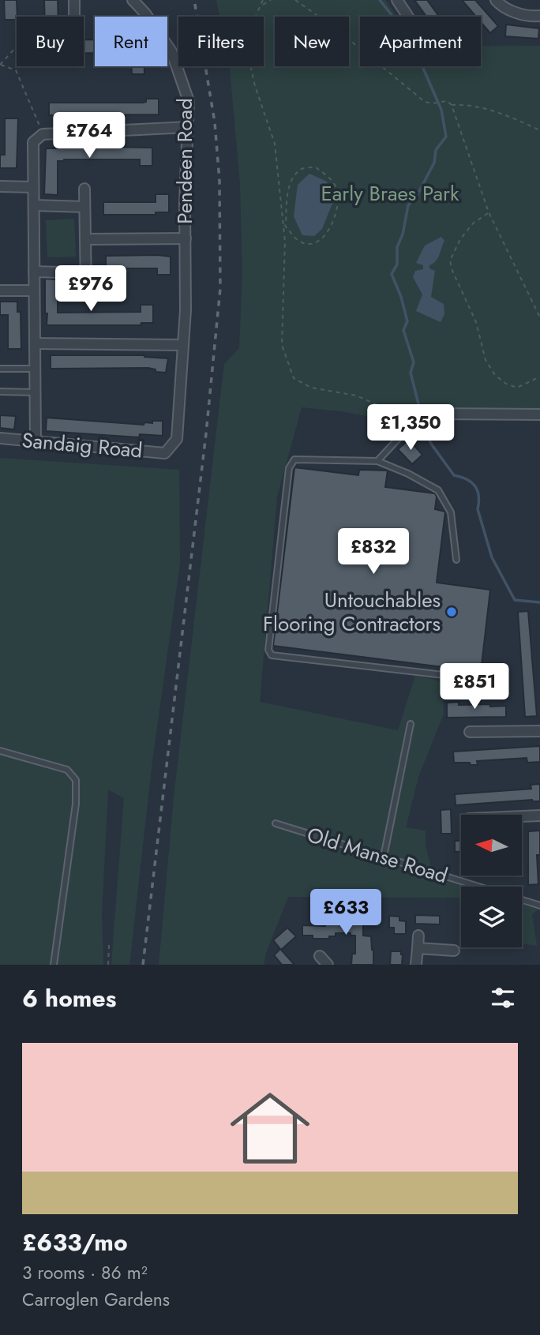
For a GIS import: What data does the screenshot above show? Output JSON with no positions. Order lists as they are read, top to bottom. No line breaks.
{"streets":{"street":["Pendeen Road","Sandaig Road"],"lane":["Old Manse Road"]},"crossings":[["Pendeen Road","Sandaig Road"]],"parks":["Early Braes Park"],"places":["Untouchables Flooring Contractors"],"north":"left","page":{"chip":["Buy","Rent","Filters","New","Apartment"],"price":["£764","£976","£1,350","£832","£851","£633"],"heading":"6 homes","list":[{"name":"£633/mo","note":"3 rooms · 86 m² · Carroglen Gardens"}]}}
